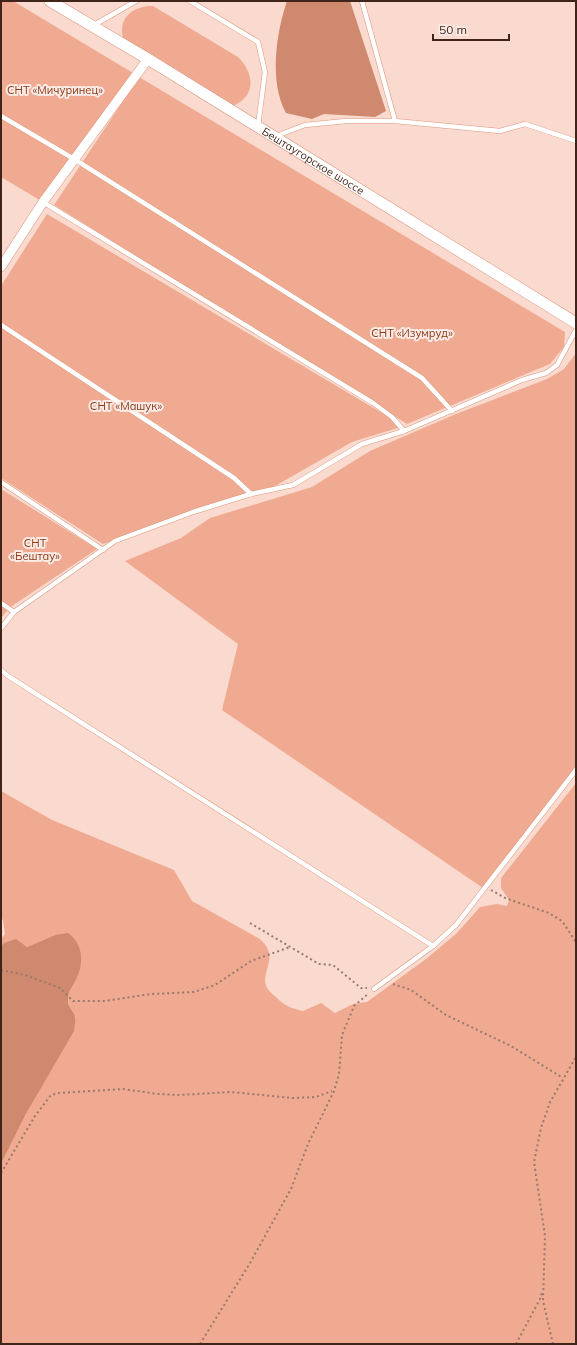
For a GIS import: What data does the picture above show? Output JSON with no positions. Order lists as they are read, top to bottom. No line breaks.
{"streets":{"street":["Бештаугорское шоссе"]},"parks":["СНТ «Мичуринец»","СНТ «Изумруд»","СНТ «Машук»","СНТ «Бештау»"],"scale_bar":"50 m"}
